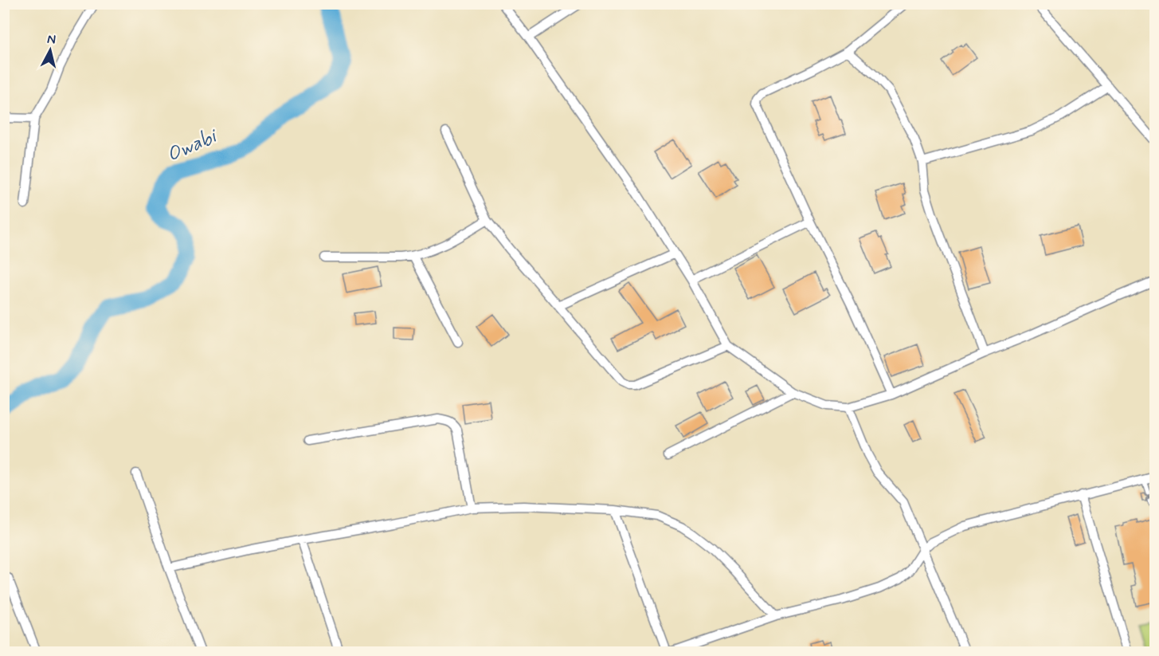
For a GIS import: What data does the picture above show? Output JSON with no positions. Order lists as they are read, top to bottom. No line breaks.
{"water":["Owabi"],"north":"top"}
